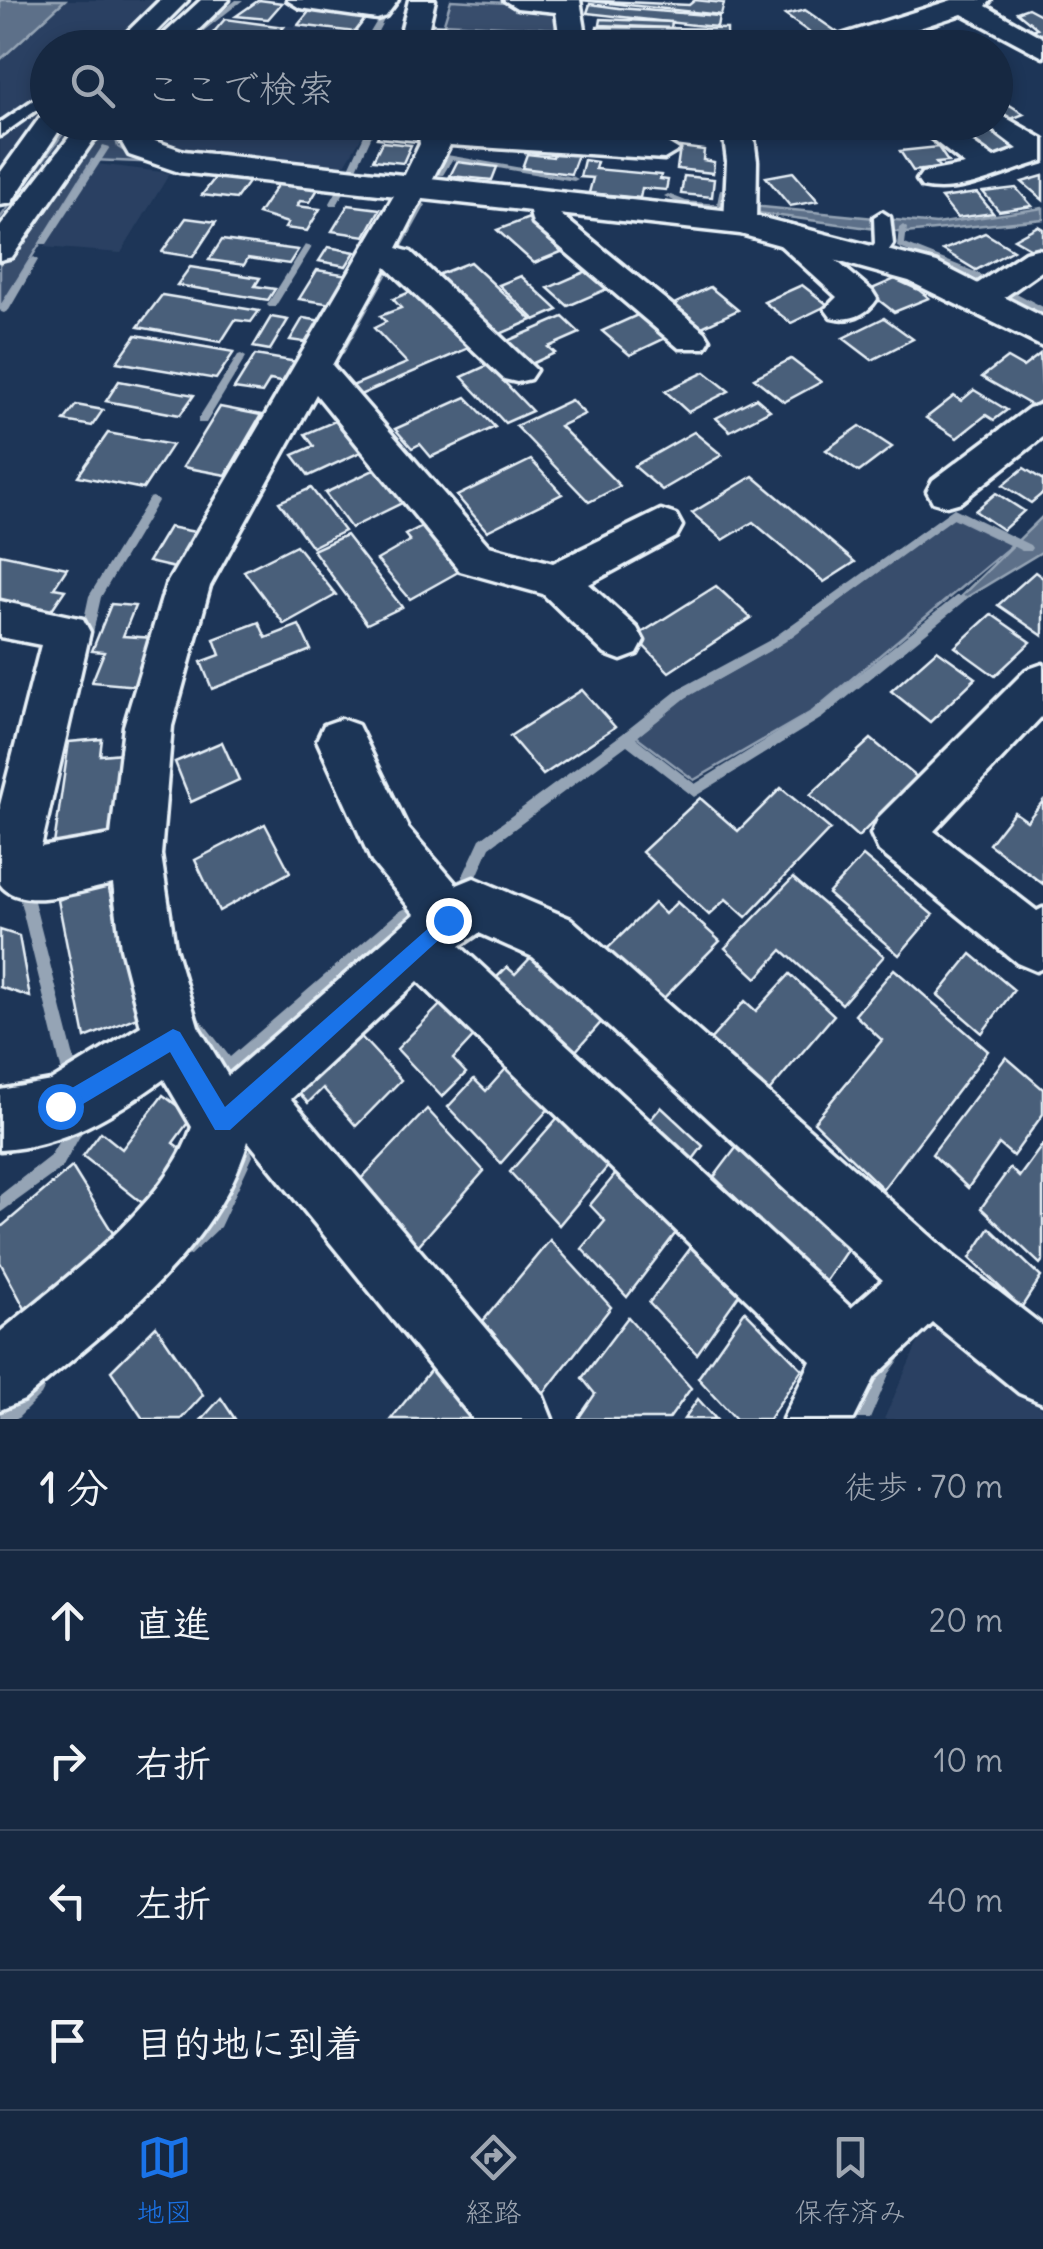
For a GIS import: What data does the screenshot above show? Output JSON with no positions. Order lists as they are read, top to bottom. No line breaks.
{"page":{"search":"ここで検索","heading":["1 分","徒歩 · 70 m"],"list":[["直進","20 m"],["右折","10 m"],["左折","40 m"],"目的地に到着"],"nav":["地図","経路","保存済み"]}}
